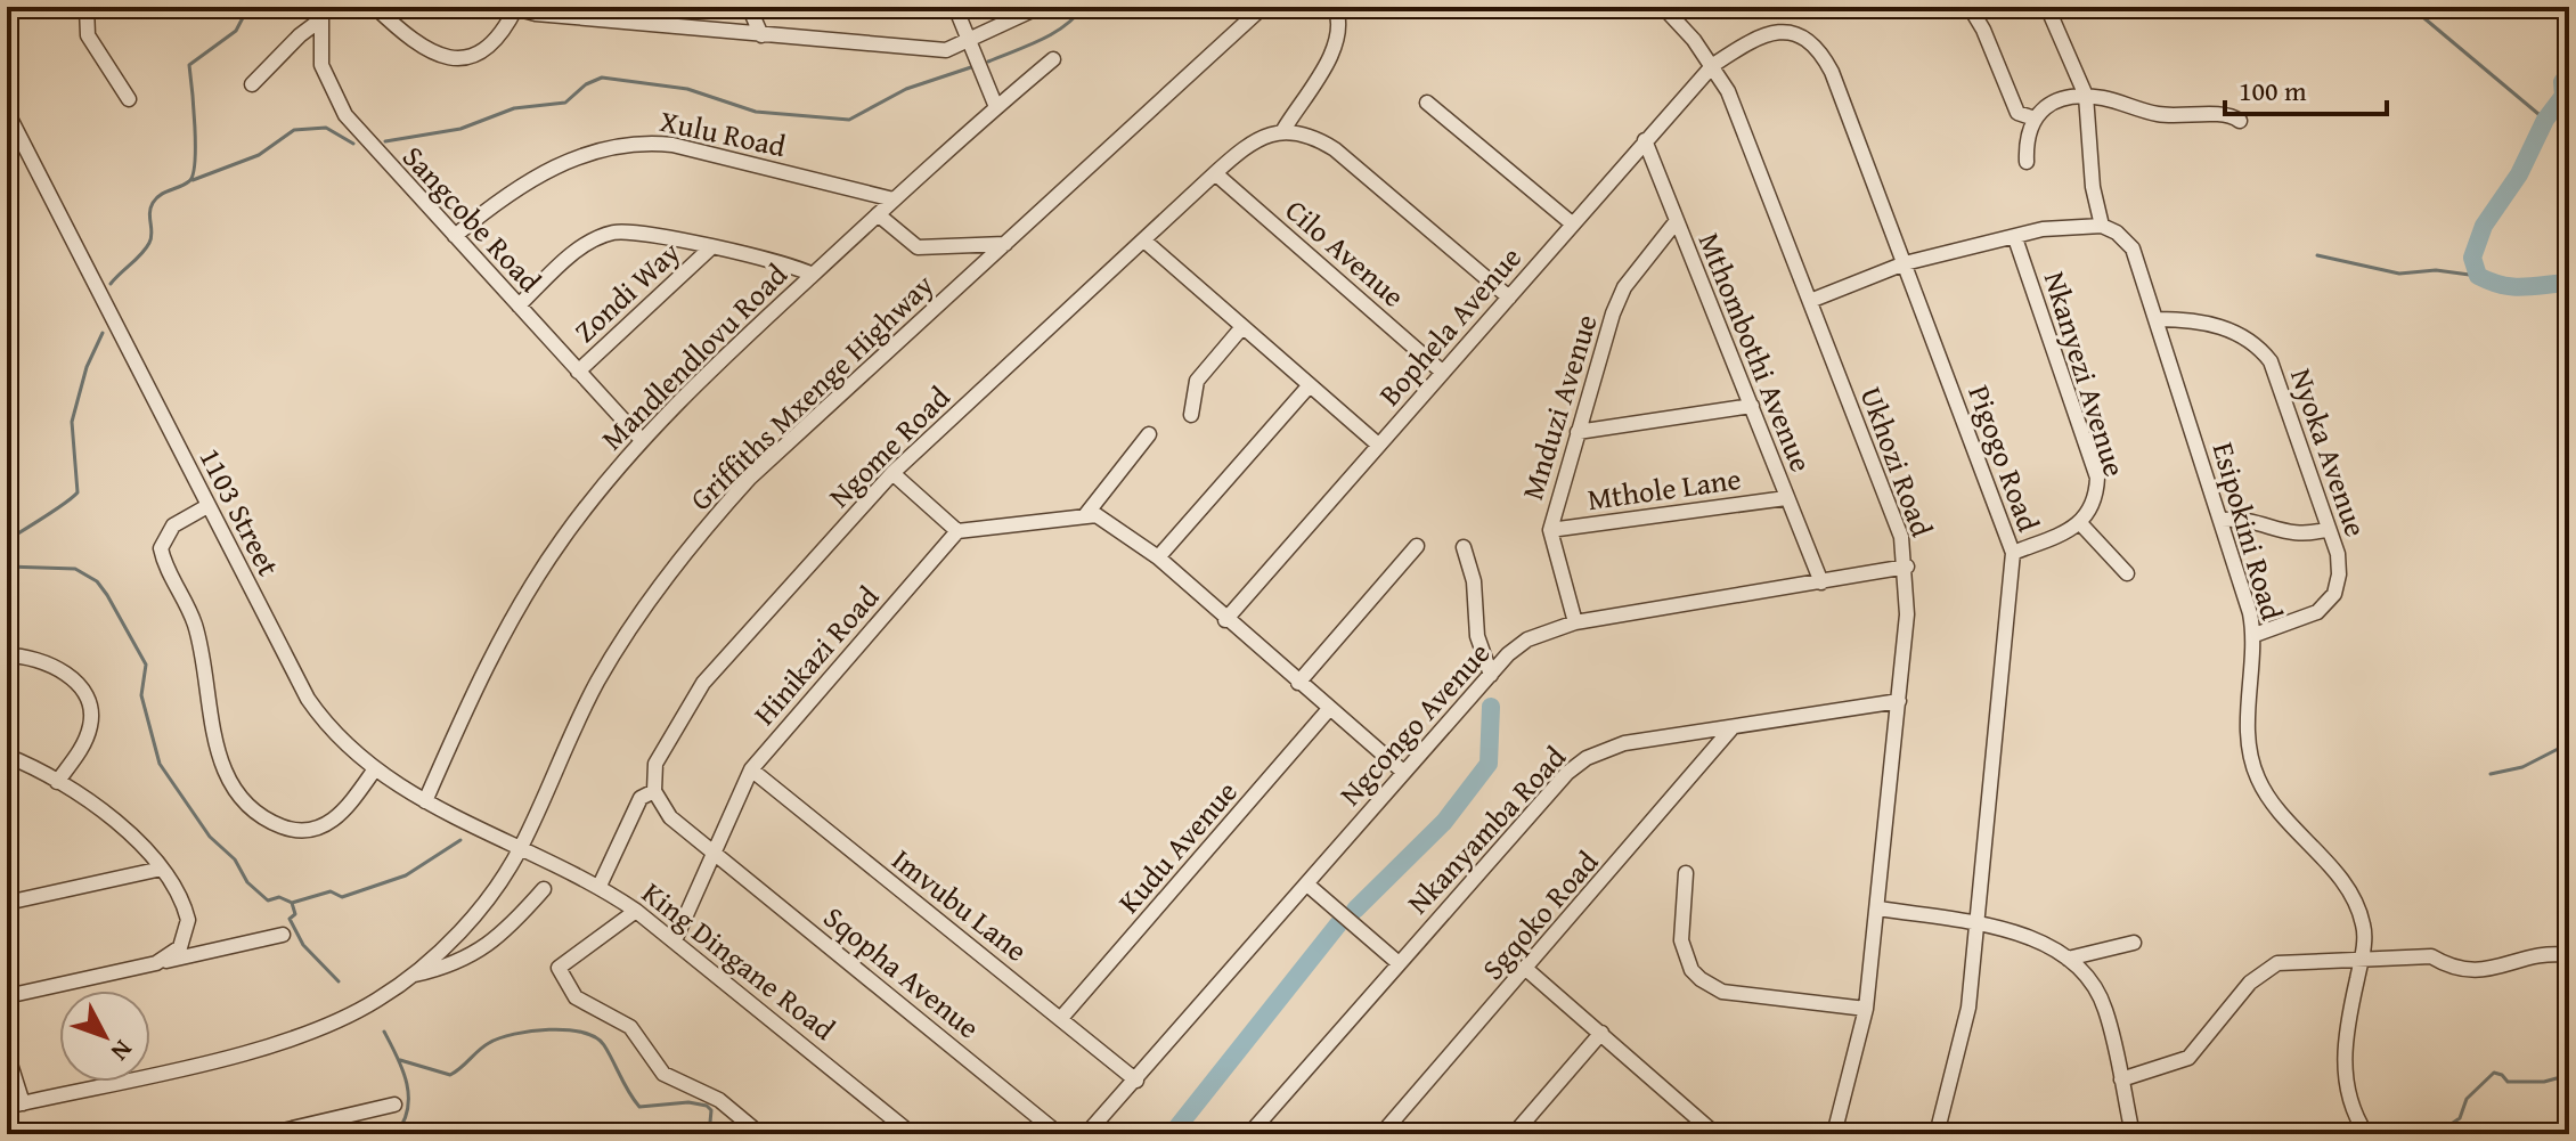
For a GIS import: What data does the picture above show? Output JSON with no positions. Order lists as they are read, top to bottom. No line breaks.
{"streets":{"street":["Xulu Road","Sangcobe Road","Cilo Avenue","Zondi Way","Bophela Avenue","Mthombothi Avenue","Mandlendlovu Road","Nkanyezi Avenue","Griffiths Mxenge Highway","Mnduzi Avenue","Ngome Road","Nyoka Avenue","Pigogo Road","Ukhozi Road","Mthole Lane","1103 Street","Esipokini Road","Hinikazi Road","Ngcongo Avenue","Nkanyamba Road","Kudu Avenue","Imvubu Lane","Sgqoko Road","King Dingane Road","Sqopha Avenue"]},"crossings":[["Xulu Road","Sangcobe Road"],["Xulu Road","Mandlendlovu Road"],["Sangcobe Road","Zondi Way"],["Sangcobe Road","Mandlendlovu Road"],["Cilo Avenue","Bophela Avenue"],["Cilo Avenue","Ngome Road"],["Bophela Avenue","Mthombothi Avenue"],["Bophela Avenue","Pigogo Road"],["Bophela Avenue","Ukhozi Road"],["Mthombothi Avenue","Mnduzi Avenue"],["Mthombothi Avenue","Mthole Lane"],["Mthombothi Avenue","Ngcongo Avenue"],["Mandlendlovu Road","1103 Street"],["Griffiths Mxenge Highway","1103 Street"],["Griffiths Mxenge Highway","King Dingane Road"],["Mnduzi Avenue","Mthole Lane"],["Mnduzi Avenue","Ngcongo Avenue"],["Nyoka Avenue","Esipokini Road"],["Pigogo Road","Ukhozi Road"],["Ukhozi Road","Ngcongo Avenue"],["Ukhozi Road","Nkanyamba Road"],["1103 Street","King Dingane Road"],["Hinikazi Road","Imvubu Lane"],["Hinikazi Road","King Dingane Road"],["Hinikazi Road","Sqopha Avenue"],["Ngcongo Avenue","Imvubu Lane"],["Nkanyamba Road","Sgqoko Road"],["Kudu Avenue","Imvubu Lane"]],"scale_bar":"100 m","north":"bottom right"}
